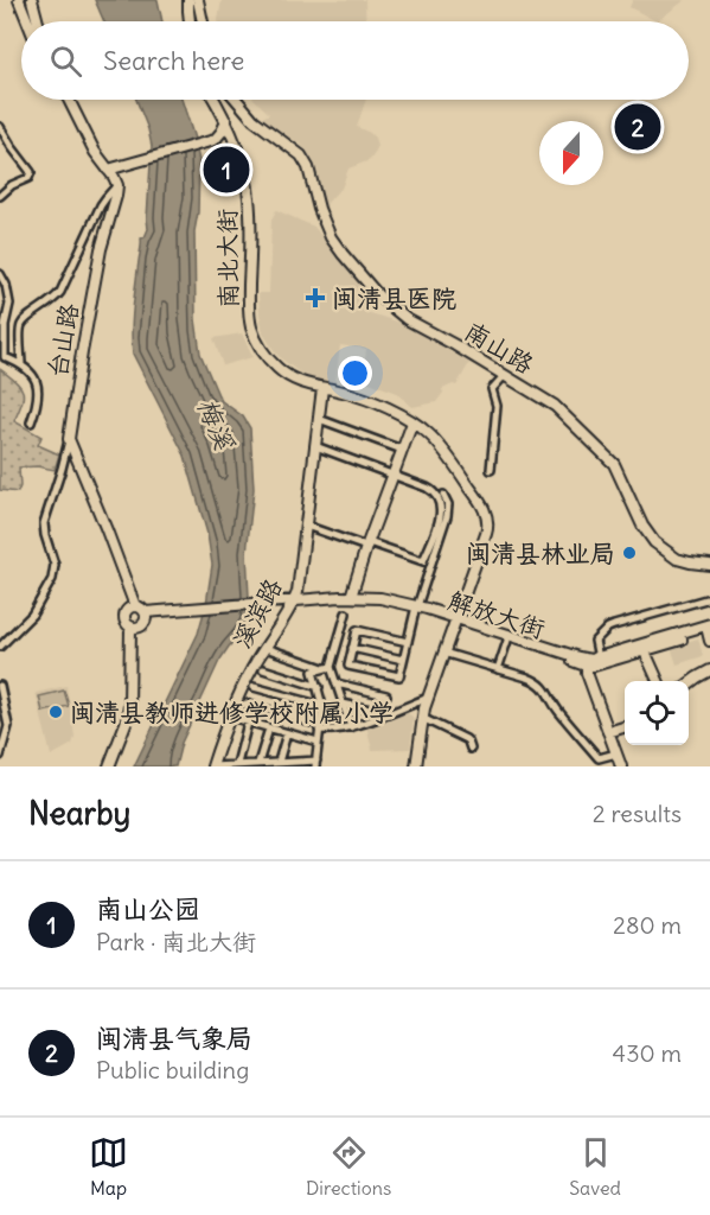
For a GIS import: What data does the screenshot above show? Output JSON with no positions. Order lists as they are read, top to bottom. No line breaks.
{"streets":{"street":["南北大街","台山路","南山路","溪滨路","解放大街"]},"crossings":[["南北大街","溪滨路"],["南北大街","解放大街"],["溪滨路","解放大街"]],"water":["梅溪"],"places":{"health":["闽清县医院"],"other":["闽清县林业局","闽清县教师进修学校附属小学"]},"north":"bottom","page":{"search":"Search here","pins":["2","1"],"heading":["Nearby","2 results"],"list":[{"mark":"1","name":"南山公园","note":"Park · 南北大街","value":"280 m"},{"mark":"2","name":"闽清县气象局","note":"Public building","value":"430 m"}],"nav":["Map","Directions","Saved"]}}
